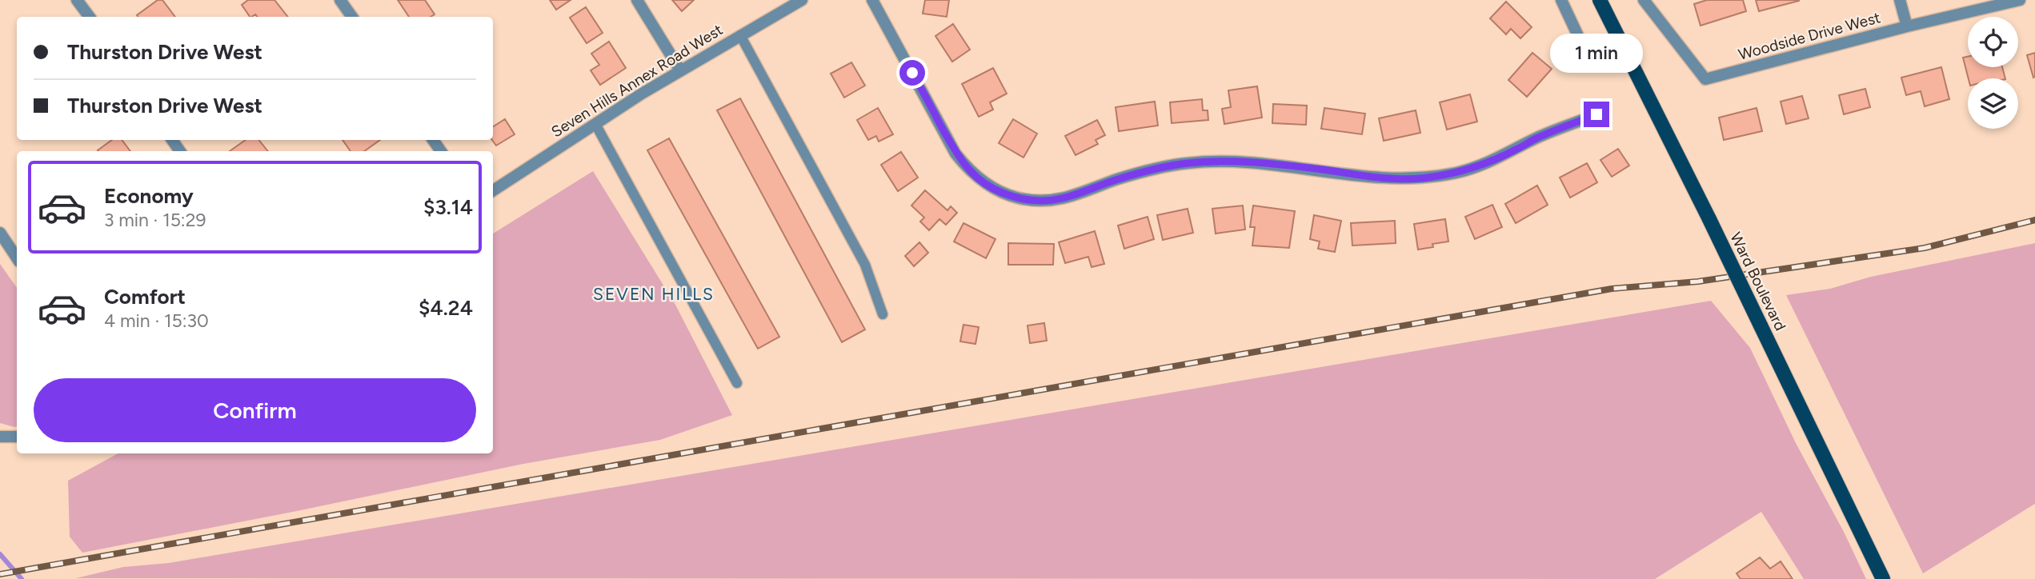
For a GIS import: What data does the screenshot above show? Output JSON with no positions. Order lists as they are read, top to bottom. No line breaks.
{"streets":{"main road":["Ward Boulevard"],"street":["Woodside Drive West","Seven Hills Annex Road West"]},"districts":["SEVEN HILLS"],"page":{"banner":["Thurston Drive West","Thurston Drive West"],"bubble":"1 min","list":[{"name":"Economy","note":"3 min · 15:29","value":"$3.14"},{"name":"Comfort","note":"4 min · 15:30","value":"$4.24"}],"buttons":"Confirm"}}
